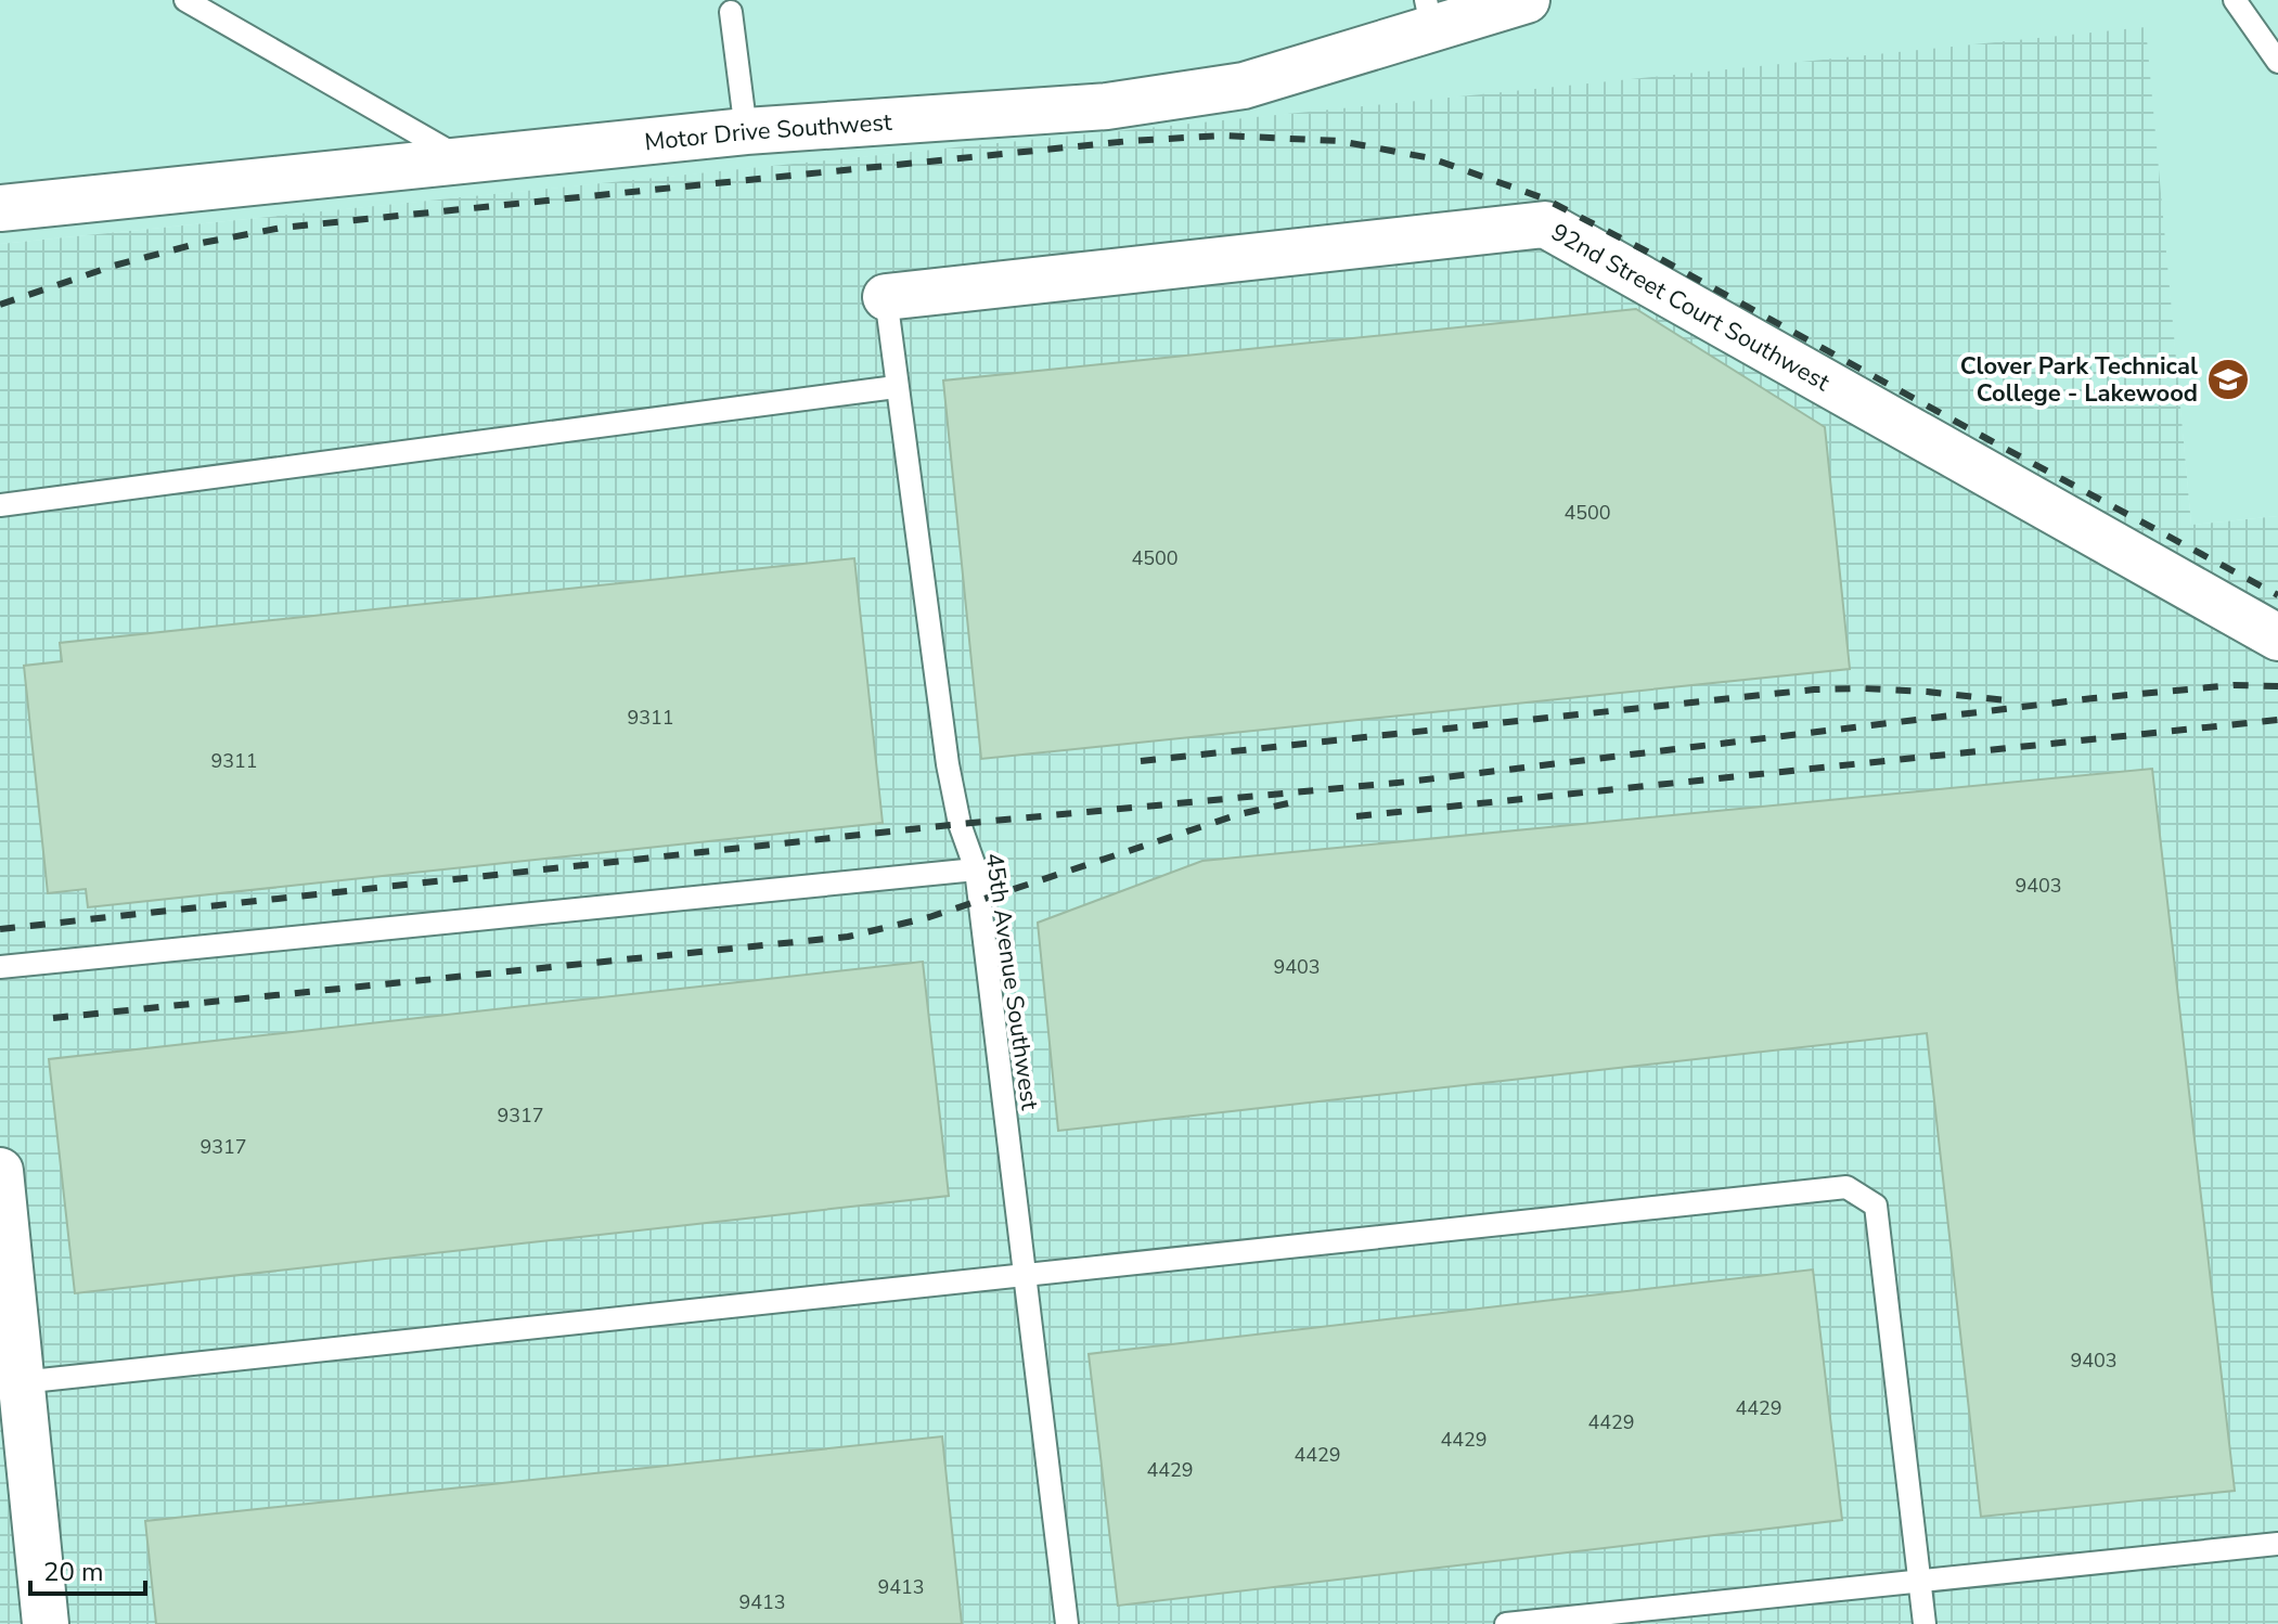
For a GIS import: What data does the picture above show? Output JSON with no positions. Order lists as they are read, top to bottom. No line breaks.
{"streets":{"street":["Motor Drive Southwest","92nd Street Court Southwest"],"lane":["45th Avenue Southwest"]},"crossings":[["92nd Street Court Southwest","45th Avenue Southwest"]],"places":{"school or university":["Clover Park Technical College - Lakewood"]},"house_numbers":["4500","4500","9311","9311","9403","9403","9317","9317","9403","4429","4429","4429","4429","4429","9413","9413"],"scale_bar":"20 m"}
